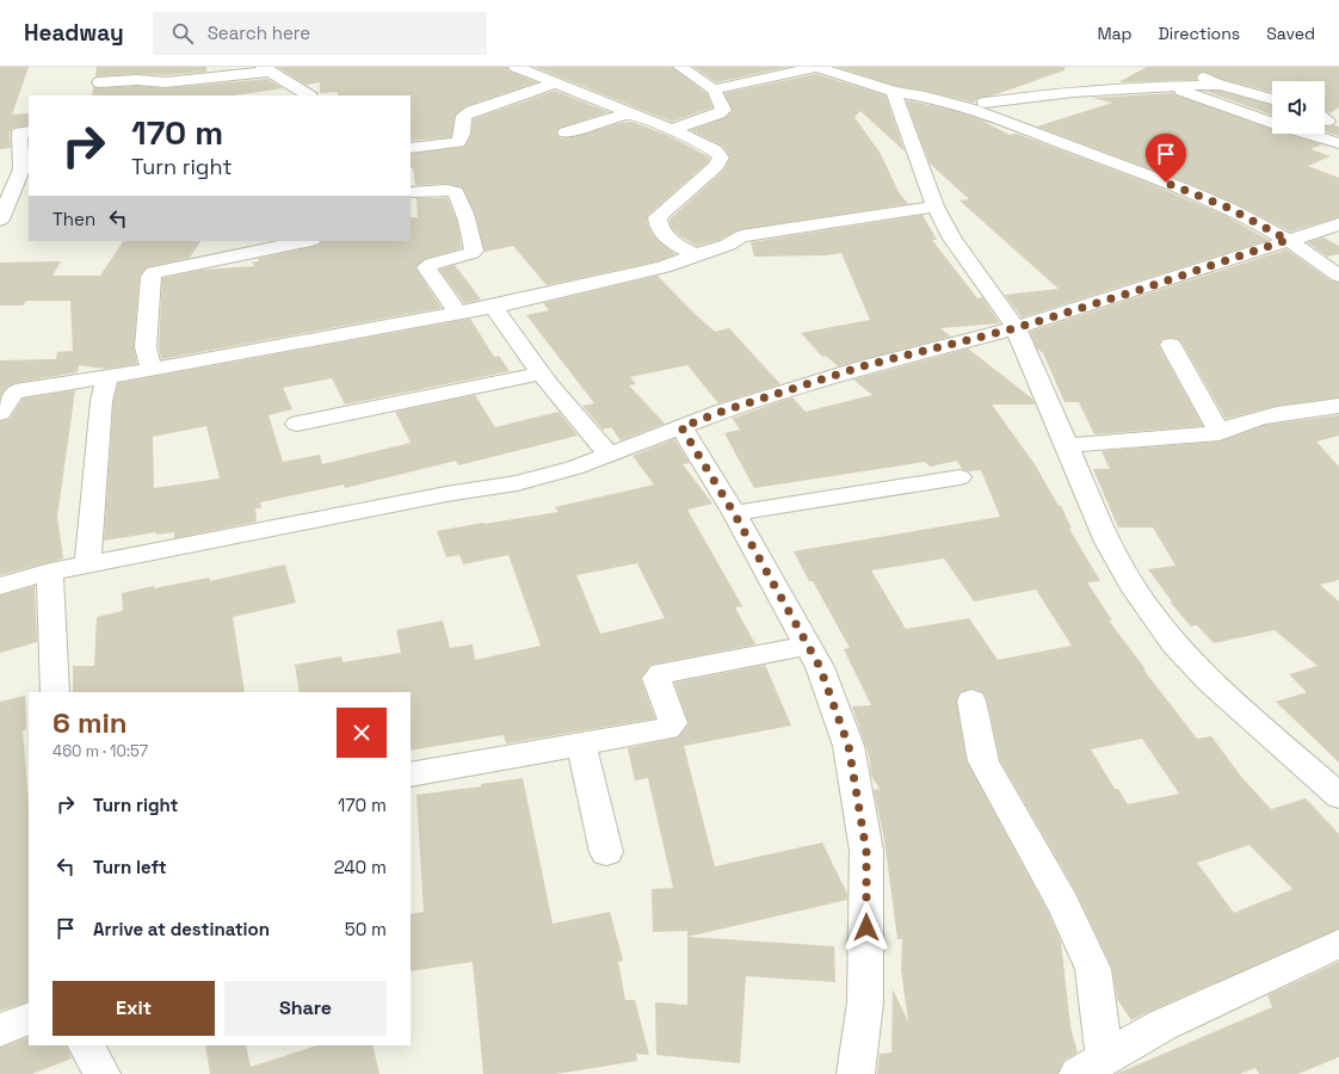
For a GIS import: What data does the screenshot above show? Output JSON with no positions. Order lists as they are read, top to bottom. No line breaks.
{"page":{"header":"Headway","search":"Search here","nav":["Map","Directions","Saved"],"turn":["170 m","Turn right"],"then":"Then","heading":["6 min","460 m · 10:57"],"list":[{"name":"Turn right","value":"170 m"},{"name":"Turn left","value":"240 m"},{"name":"Arrive at destination","value":"50 m"}],"buttons":["Exit","Share"]}}
